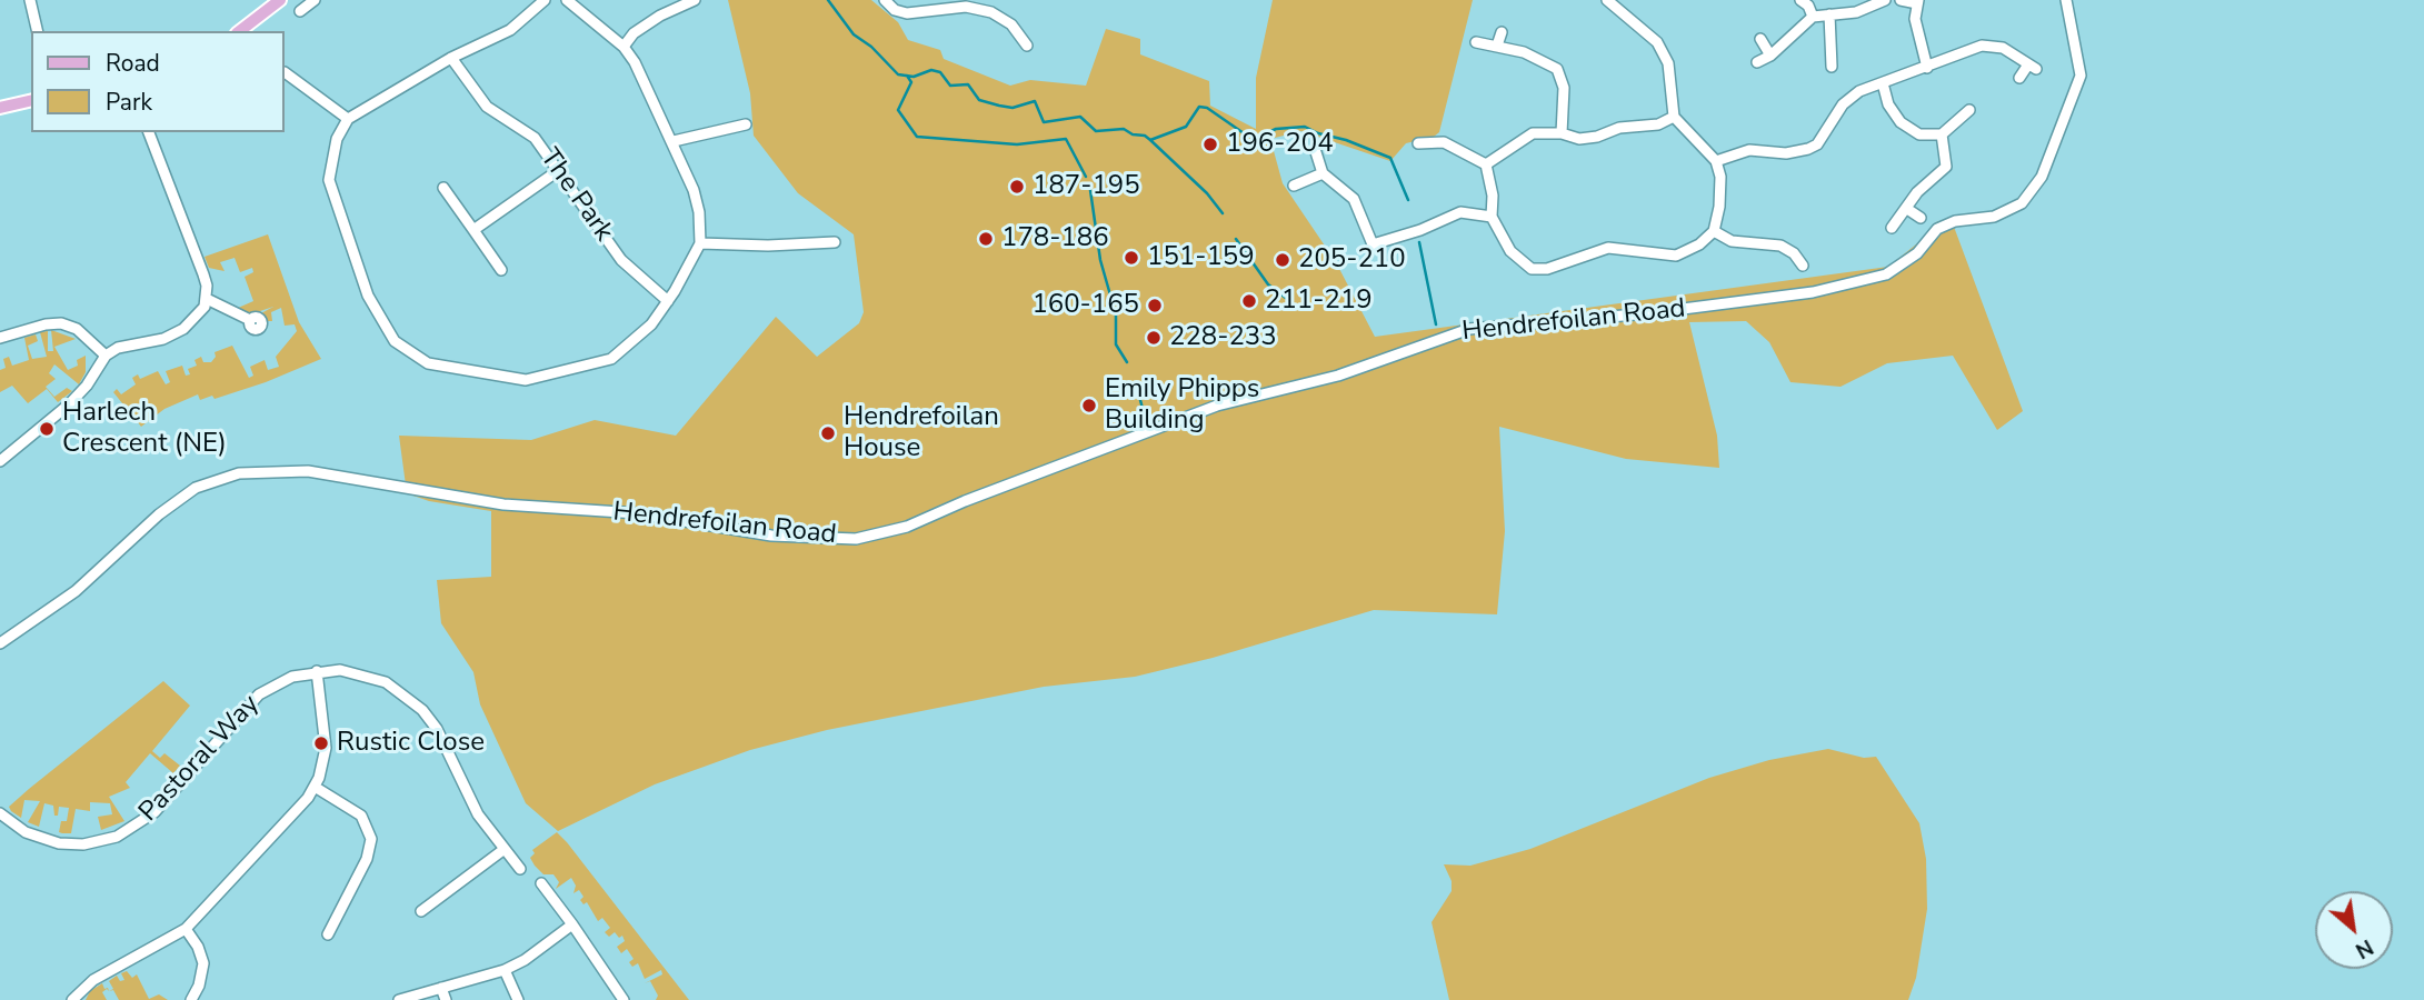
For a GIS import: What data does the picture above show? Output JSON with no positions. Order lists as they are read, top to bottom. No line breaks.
{"streets":{"street":["The Park","Hendrefoilan Road","Pastoral Way"]},"places":["196-204","187-195","178-186","151-159","205-210","211-219","160-165","228-233","Emily Phipps Building","Harlech Crescent (NE)","Hendrefoilan House","Rustic Close"],"legend":["Road","Park"],"north":"bottom right"}
